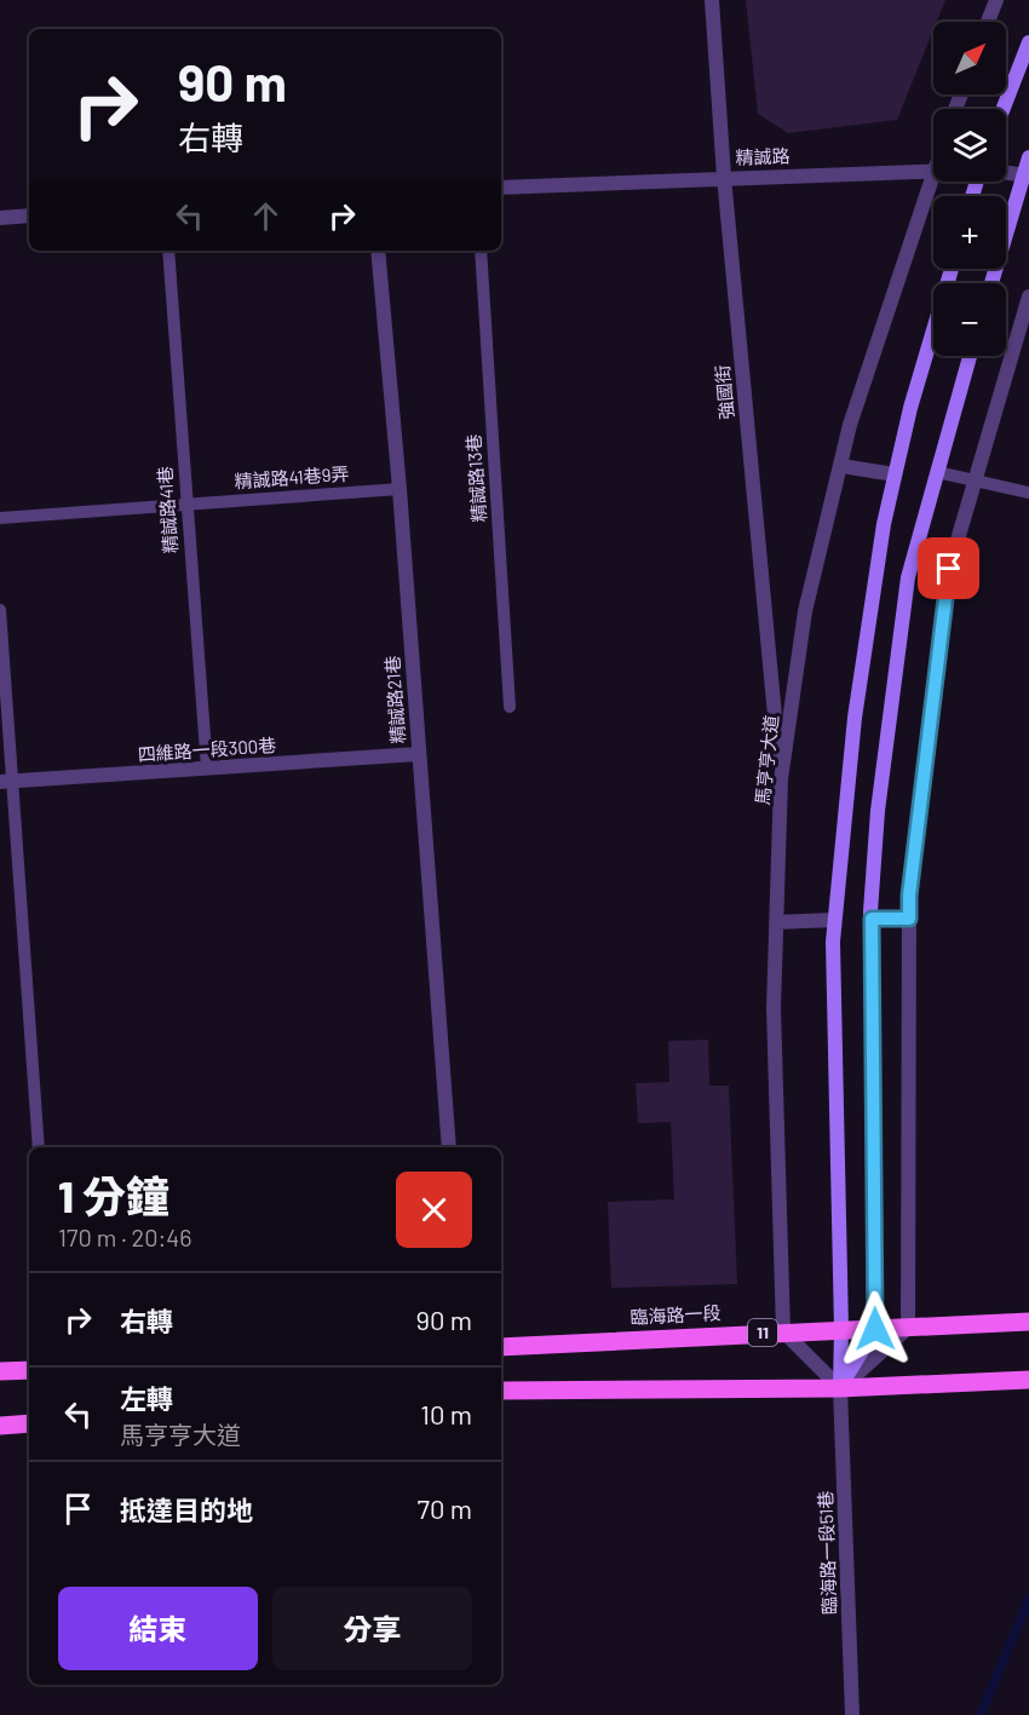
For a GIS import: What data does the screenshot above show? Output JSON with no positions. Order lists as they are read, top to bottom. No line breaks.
{"streets":{"main road":["臨海路一段","11"],"street":["精誠路","強國街","精誠路21巷","四維路一段300巷","馬亨亨大道","臨海路一段51巷"],"lane":["精誠路41巷9弄","精誠路13巷","精誠路41巷"]},"crossings":[["精誠路","強國街"],["精誠路","馬亨亨大道"],["強國街","馬亨亨大道"],["精誠路41巷9弄","精誠路41巷"],["精誠路41巷9弄","精誠路21巷"],["精誠路41巷","四維路一段300巷"],["精誠路21巷","四維路一段300巷"],["馬亨亨大道","臨海路一段"]],"north":"top right","page":{"map_buttons":["+","−"],"turn":["90 m","右轉"],"heading":["1 分鐘","170 m · 20:46"],"list":[{"name":"右轉","value":"90 m"},{"name":"左轉","note":"馬亨亨大道","value":"10 m"},{"name":"抵達目的地","value":"70 m"}],"buttons":["結束","分享"]}}
